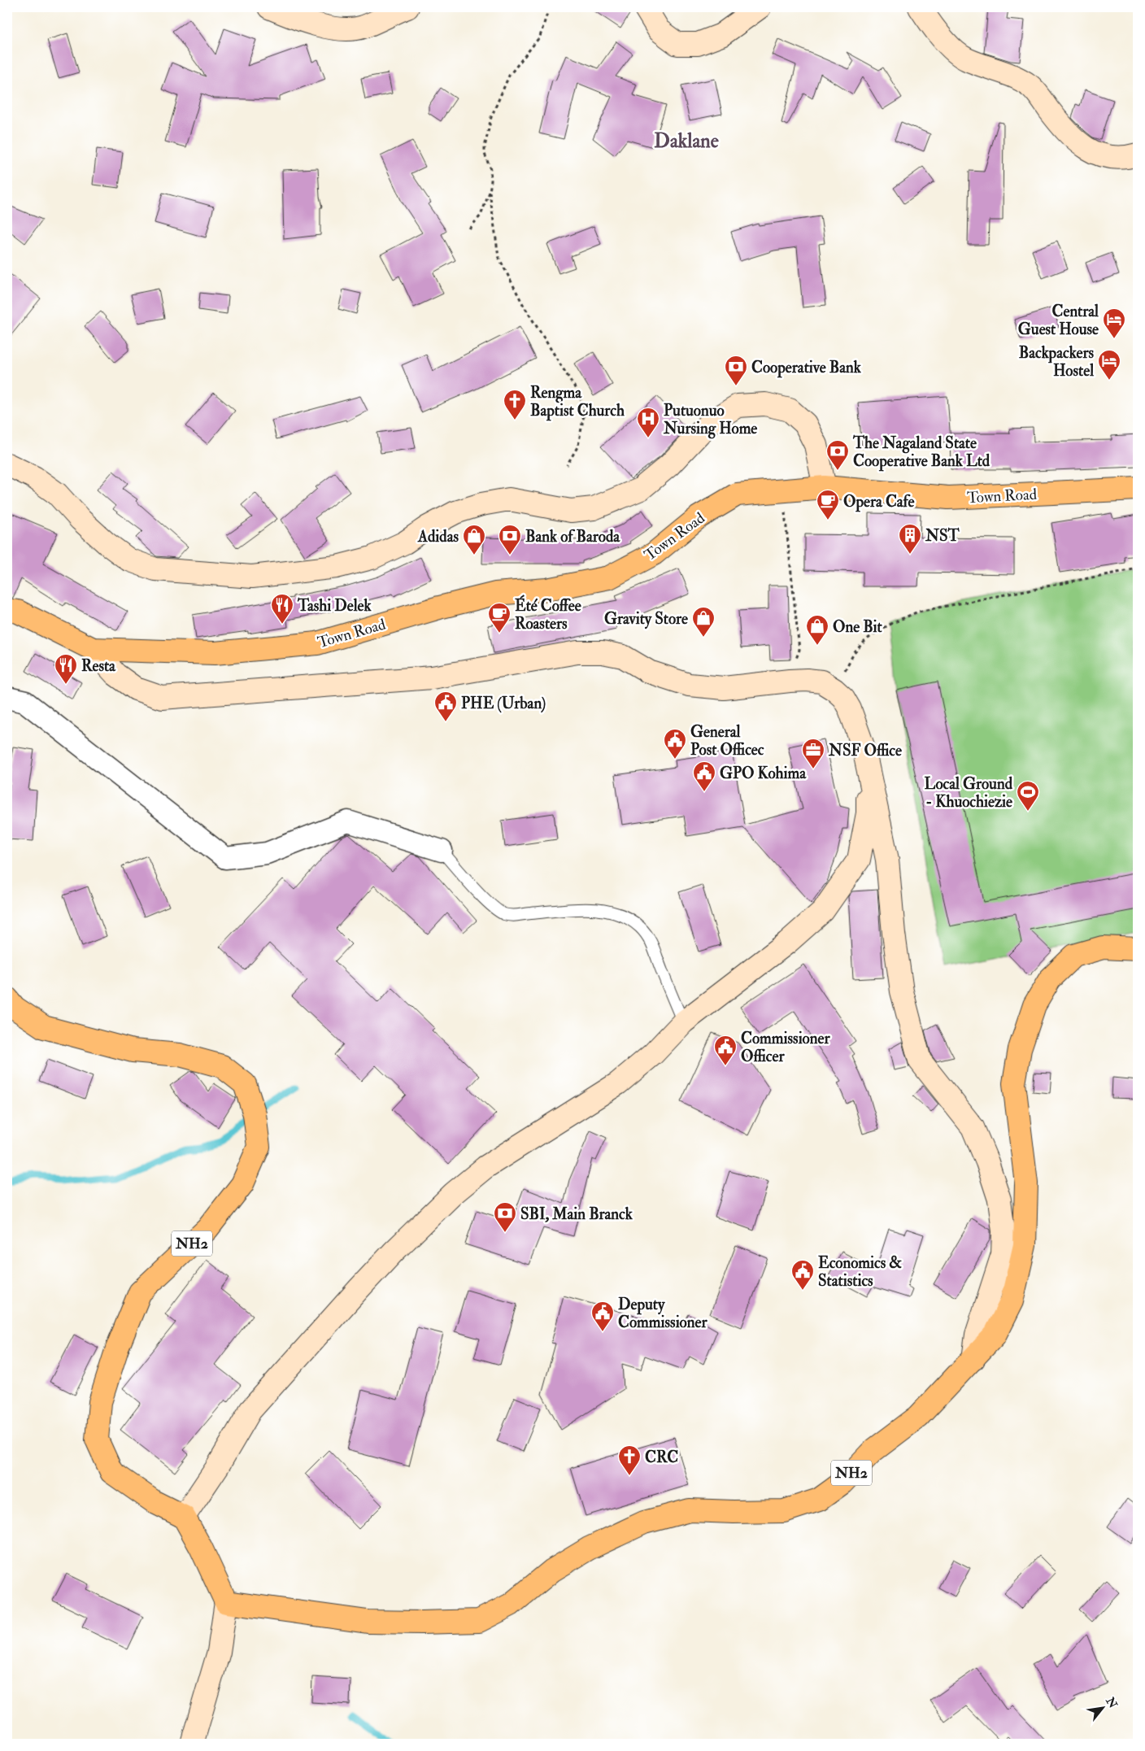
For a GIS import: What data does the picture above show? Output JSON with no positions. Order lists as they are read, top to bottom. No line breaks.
{"streets":{"highway":["Town Road","NH2"]},"districts":["Daklane"],"places":{"hotel":["Central Guest House","Backpackers Hostel"],"bank":["Cooperative Bank","The Nagaland State Cooperative Bank Ltd","Bank of Baroda","SBI, Main Branck"],"church":["Rengma Baptist Church","CRC"],"hospital":["Putuonuo Nursing Home"],"cafe":["Opera Cafe","Été Coffee Roasters"],"building":["NST"],"shop":["Adidas","Gravity Store","One Bit"],"restaurant":["Tashi Delek","Resta"],"public building":["PHE (Urban)","General Post Officec","GPO Kohima","Commissioner Officer","Economics & Statistics","Deputy Commissioner"],"office":["NSF Office"],"sports":["Local Ground - Khuochiezie"]},"north":"top right"}
